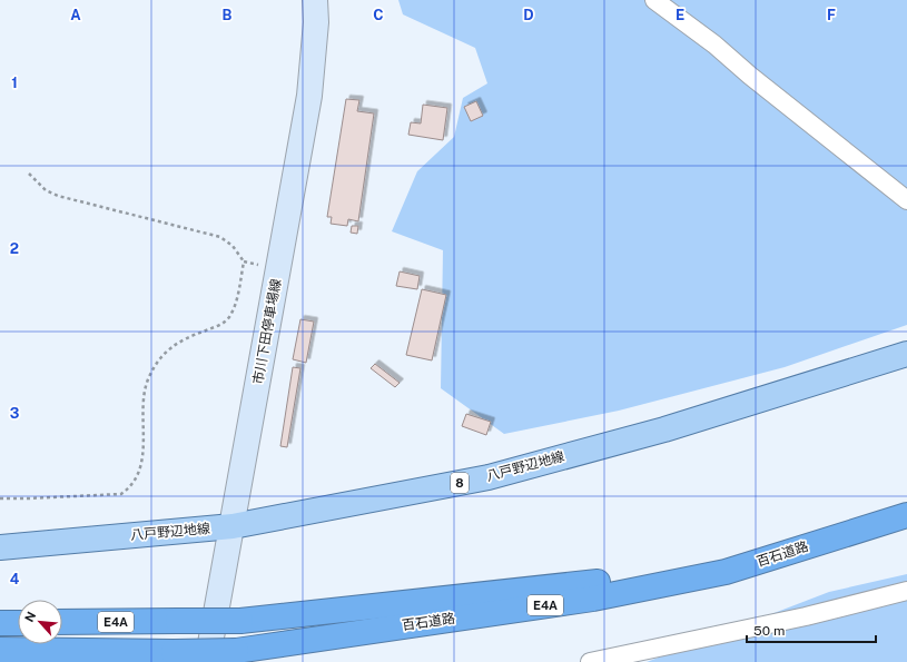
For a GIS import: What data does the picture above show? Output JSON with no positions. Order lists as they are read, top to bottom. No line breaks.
{"streets":{"highway":["百石道路","E4A"],"main road":["市川下田停車場線","八戸野辺地線","8"]},"crossings":[["市川下田停車場線","八戸野辺地線"]],"scale_bar":"50 m","north":"top left","grid":{"columns":["A","B","C","D","E","F"],"rows":["1","2","3","4"]}}
